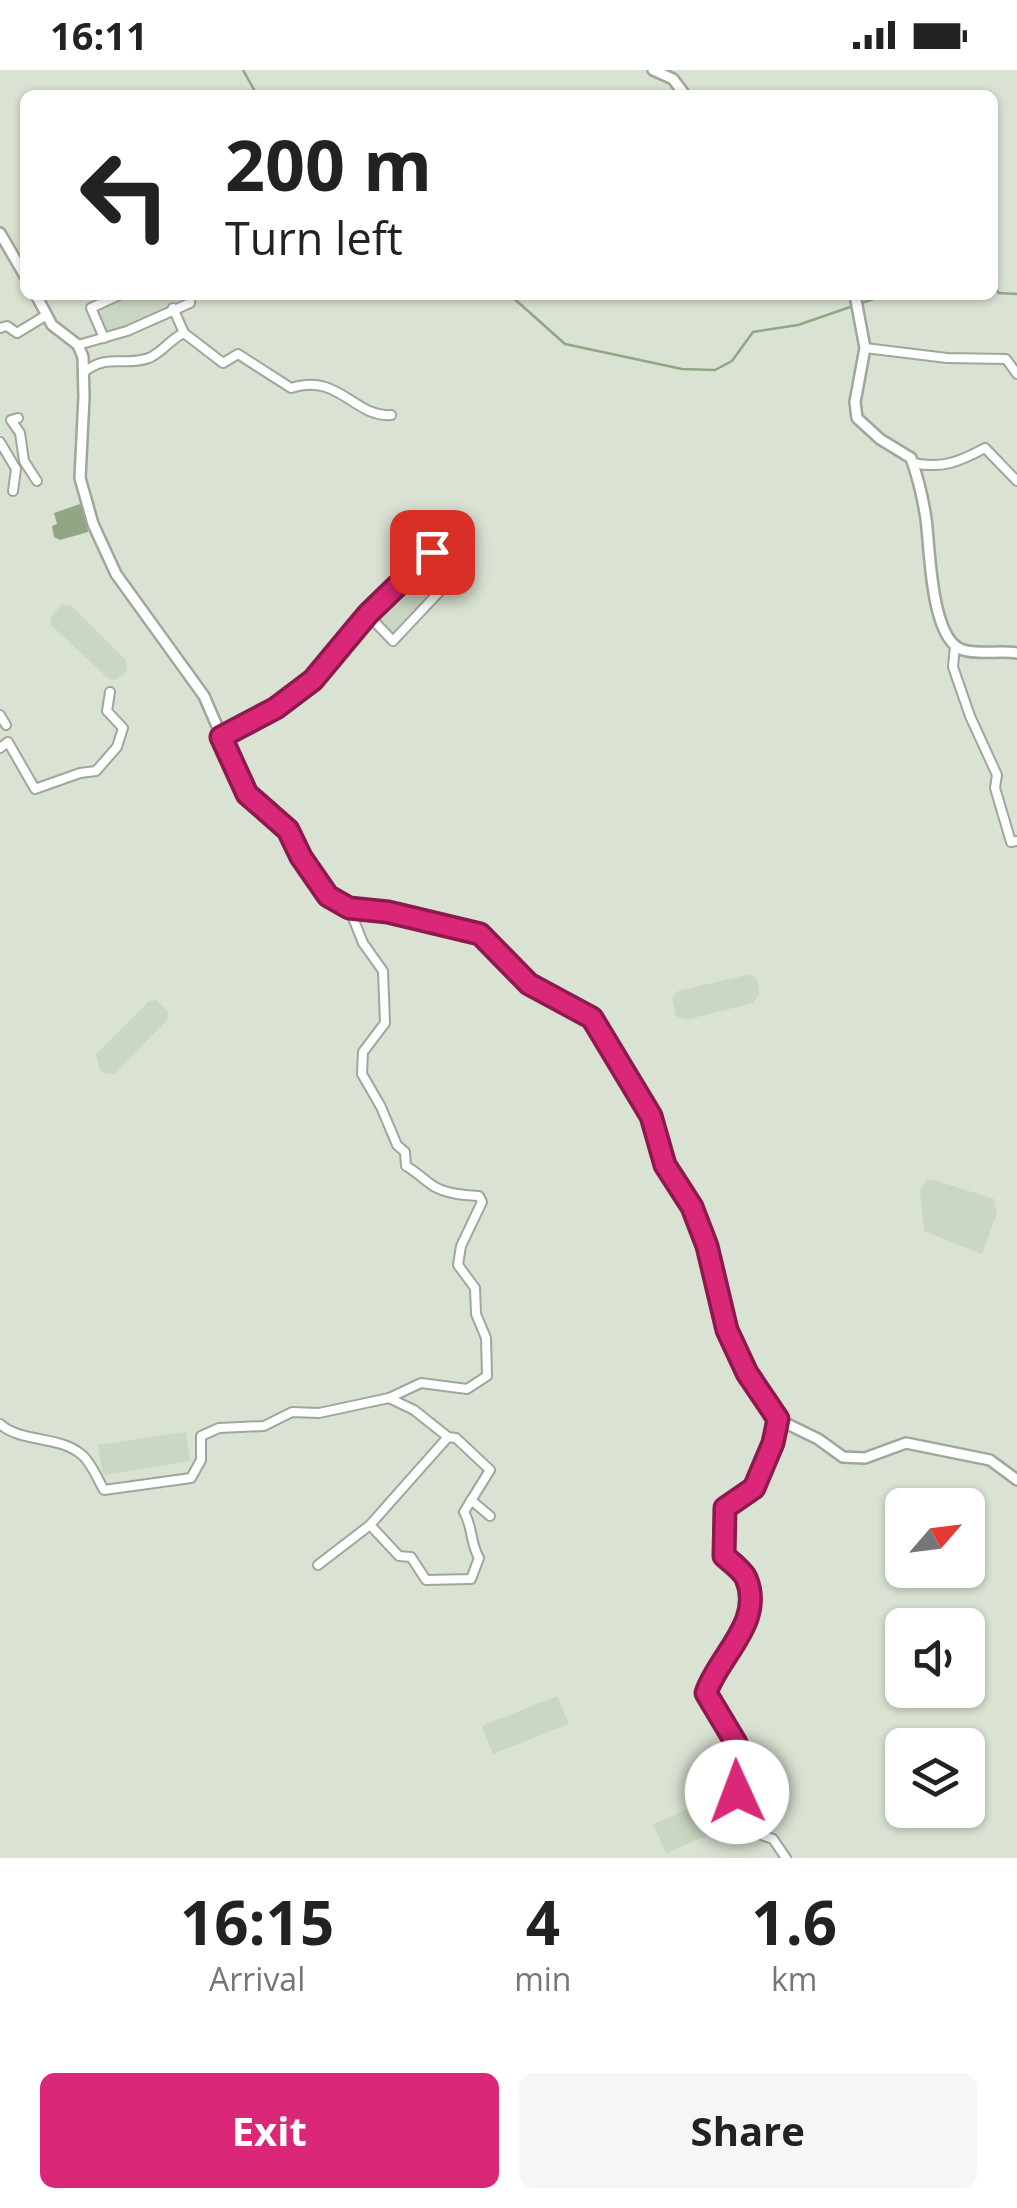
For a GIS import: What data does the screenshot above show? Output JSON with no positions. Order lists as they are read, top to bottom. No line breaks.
{"north":"top right","page":{"status":"16:11","turn":["200 m","Turn left"],"eta":["16:15","Arrival","4","min","1.6","km"],"buttons":["Exit","Share"]}}
